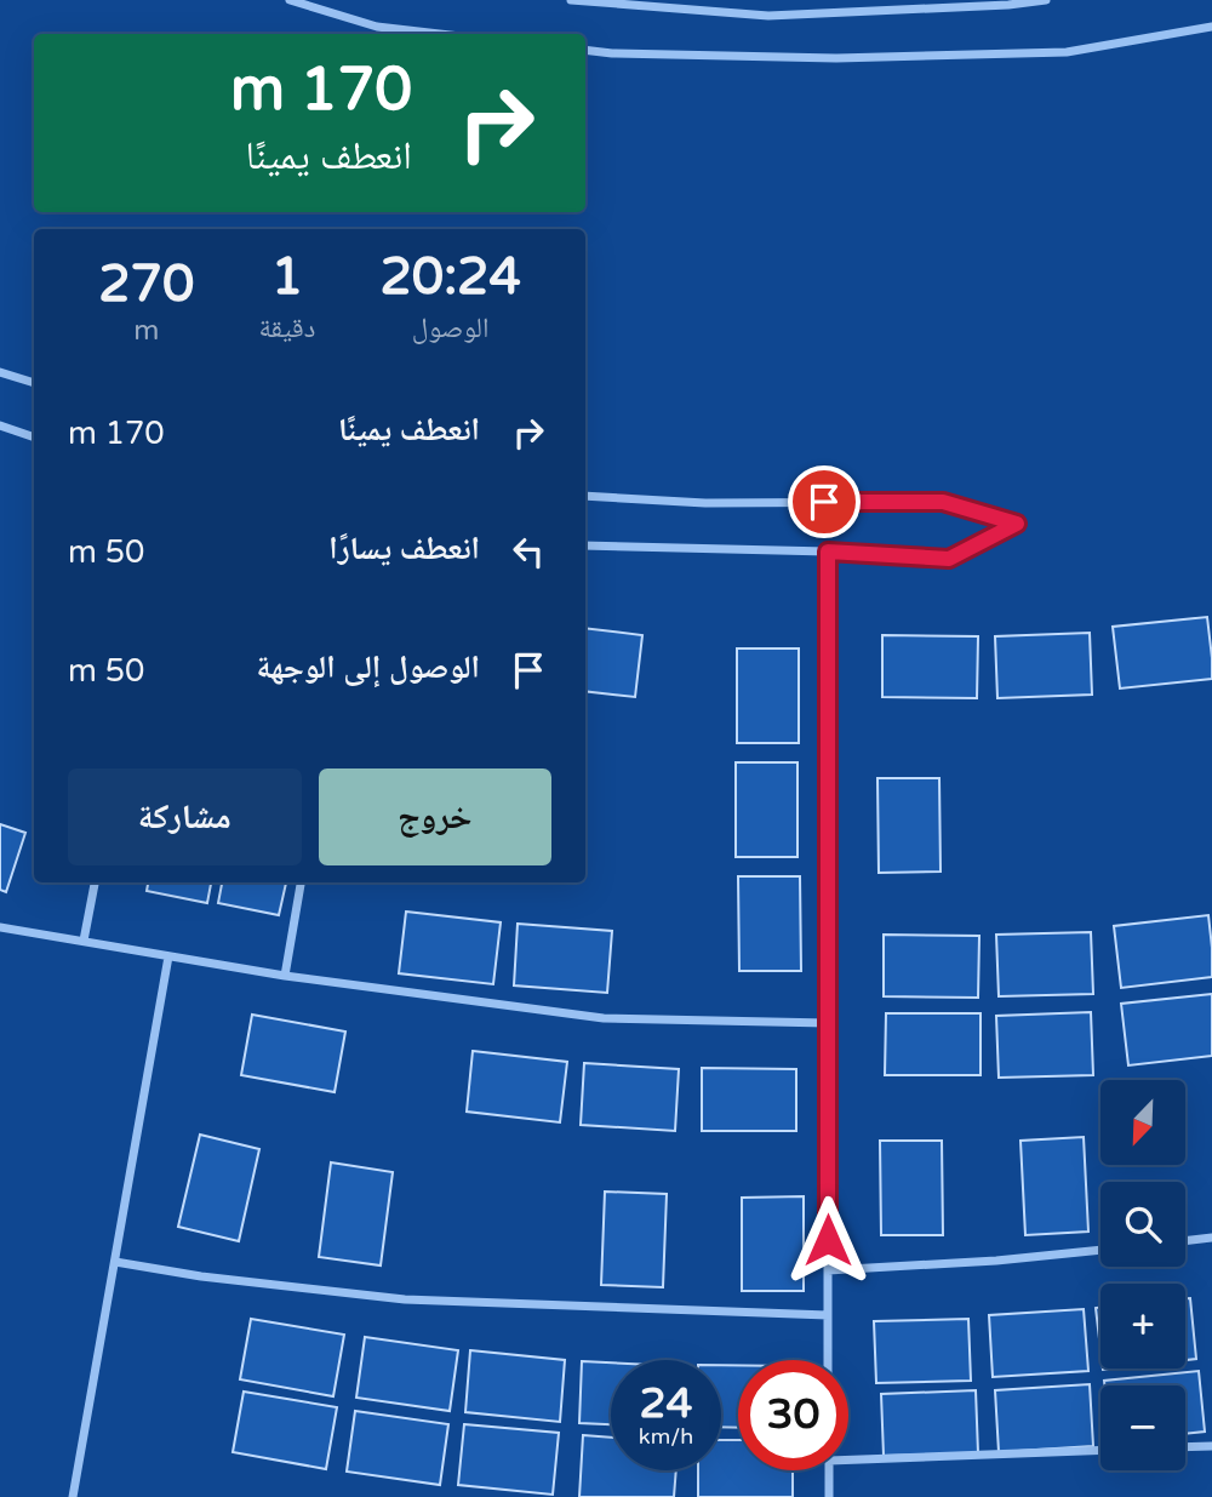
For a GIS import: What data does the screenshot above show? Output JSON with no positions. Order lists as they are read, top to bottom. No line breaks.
{"north":"bottom left","page":{"turn":["170 m","انعطف يمينًا"],"eta":["20:24","الوصول","1","دقيقة","270","m"],"list":[{"name":"انعطف يمينًا","value":"170 m"},{"name":"انعطف يسارًا","value":"50 m"},{"name":"الوصول إلى الوجهة","value":"50 m"}],"buttons":["خروج","مشاركة"],"map_buttons":["+","−"],"speed":"24 km/h","limit":"30"}}
